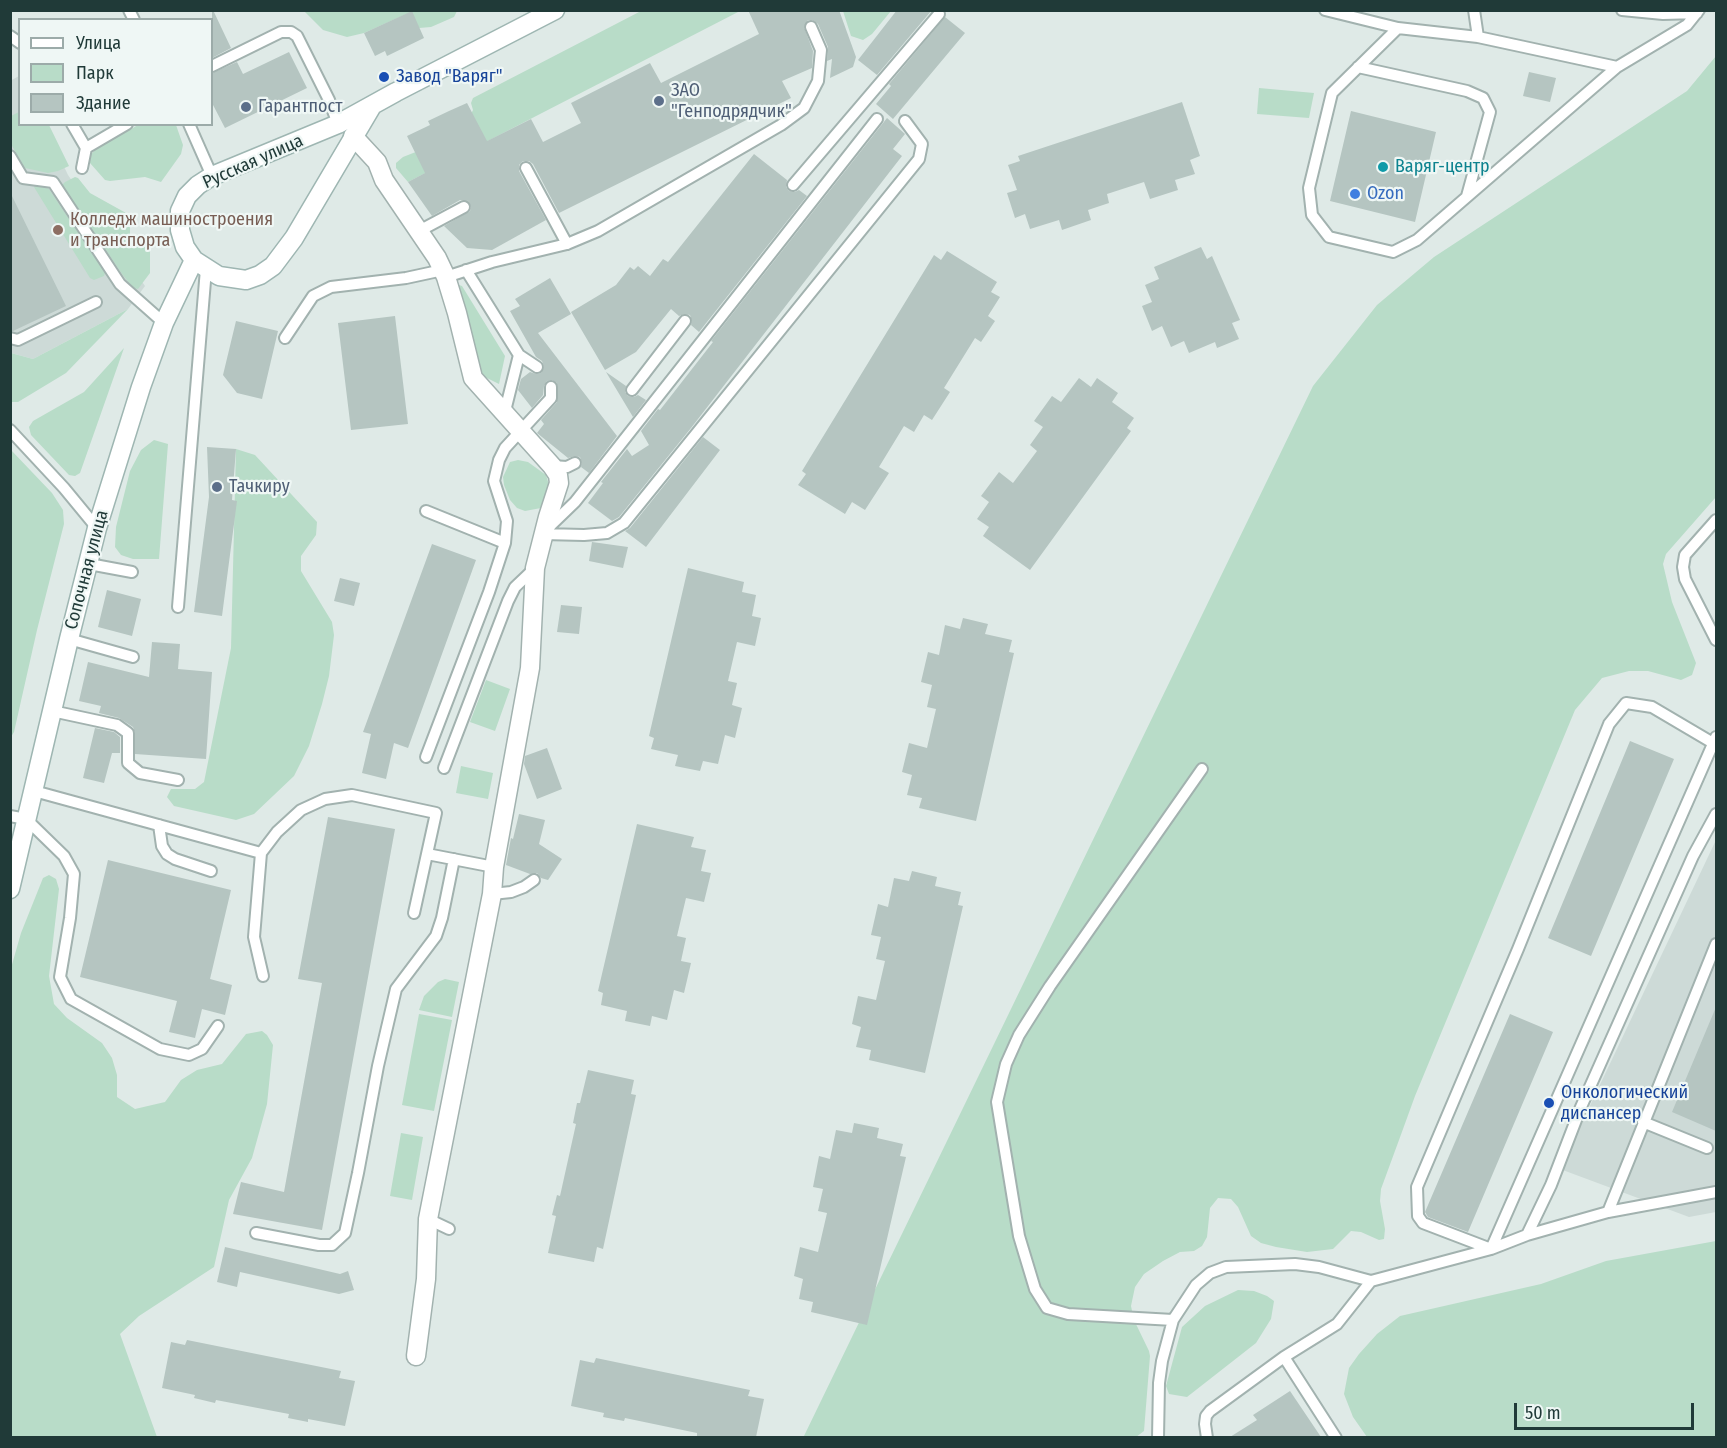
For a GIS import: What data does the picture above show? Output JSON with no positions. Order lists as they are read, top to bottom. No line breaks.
{"streets":{"main road":["Русская улица","Сопочная улица"]},"crossings":[["Русская улица","Сопочная улица"]],"places":["Завод \"Варяг\"","ЗАО \"Генподрядчик\"","Гарантпост","Варяг-центр","Ozon","Колледж машиностроения и транспорта","Тачкиру","Онкологический диспансер"],"legend":["Улица","Парк","Здание"],"scale_bar":"50 m"}
